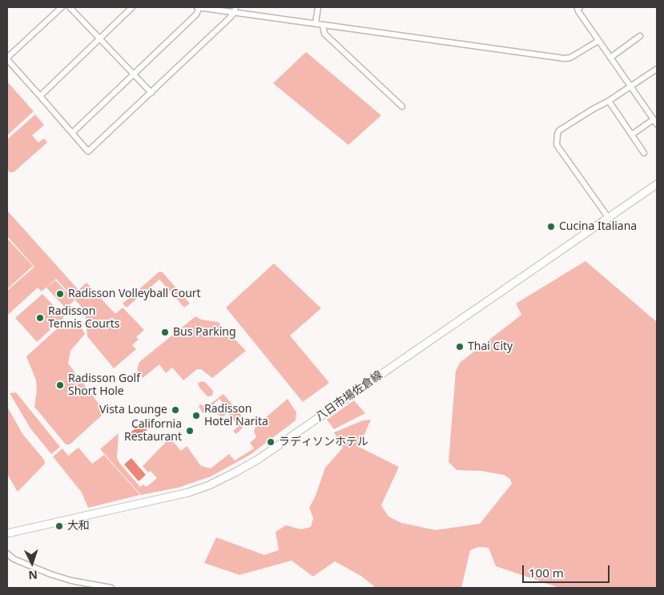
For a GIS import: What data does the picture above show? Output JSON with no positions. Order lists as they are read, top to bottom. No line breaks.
{"streets":{"main road":["八日市場佐倉線"]},"places":["Cucina Italiana","Radisson Volleyball Court","Radisson Tennis Courts","Bus Parking","Thai City","Radisson Golf Short Hole","Vista Lounge","Radisson Hotel Narita","California Restaurant","ラディソンホテル","大和"],"scale_bar":"100 m","north":"bottom"}
